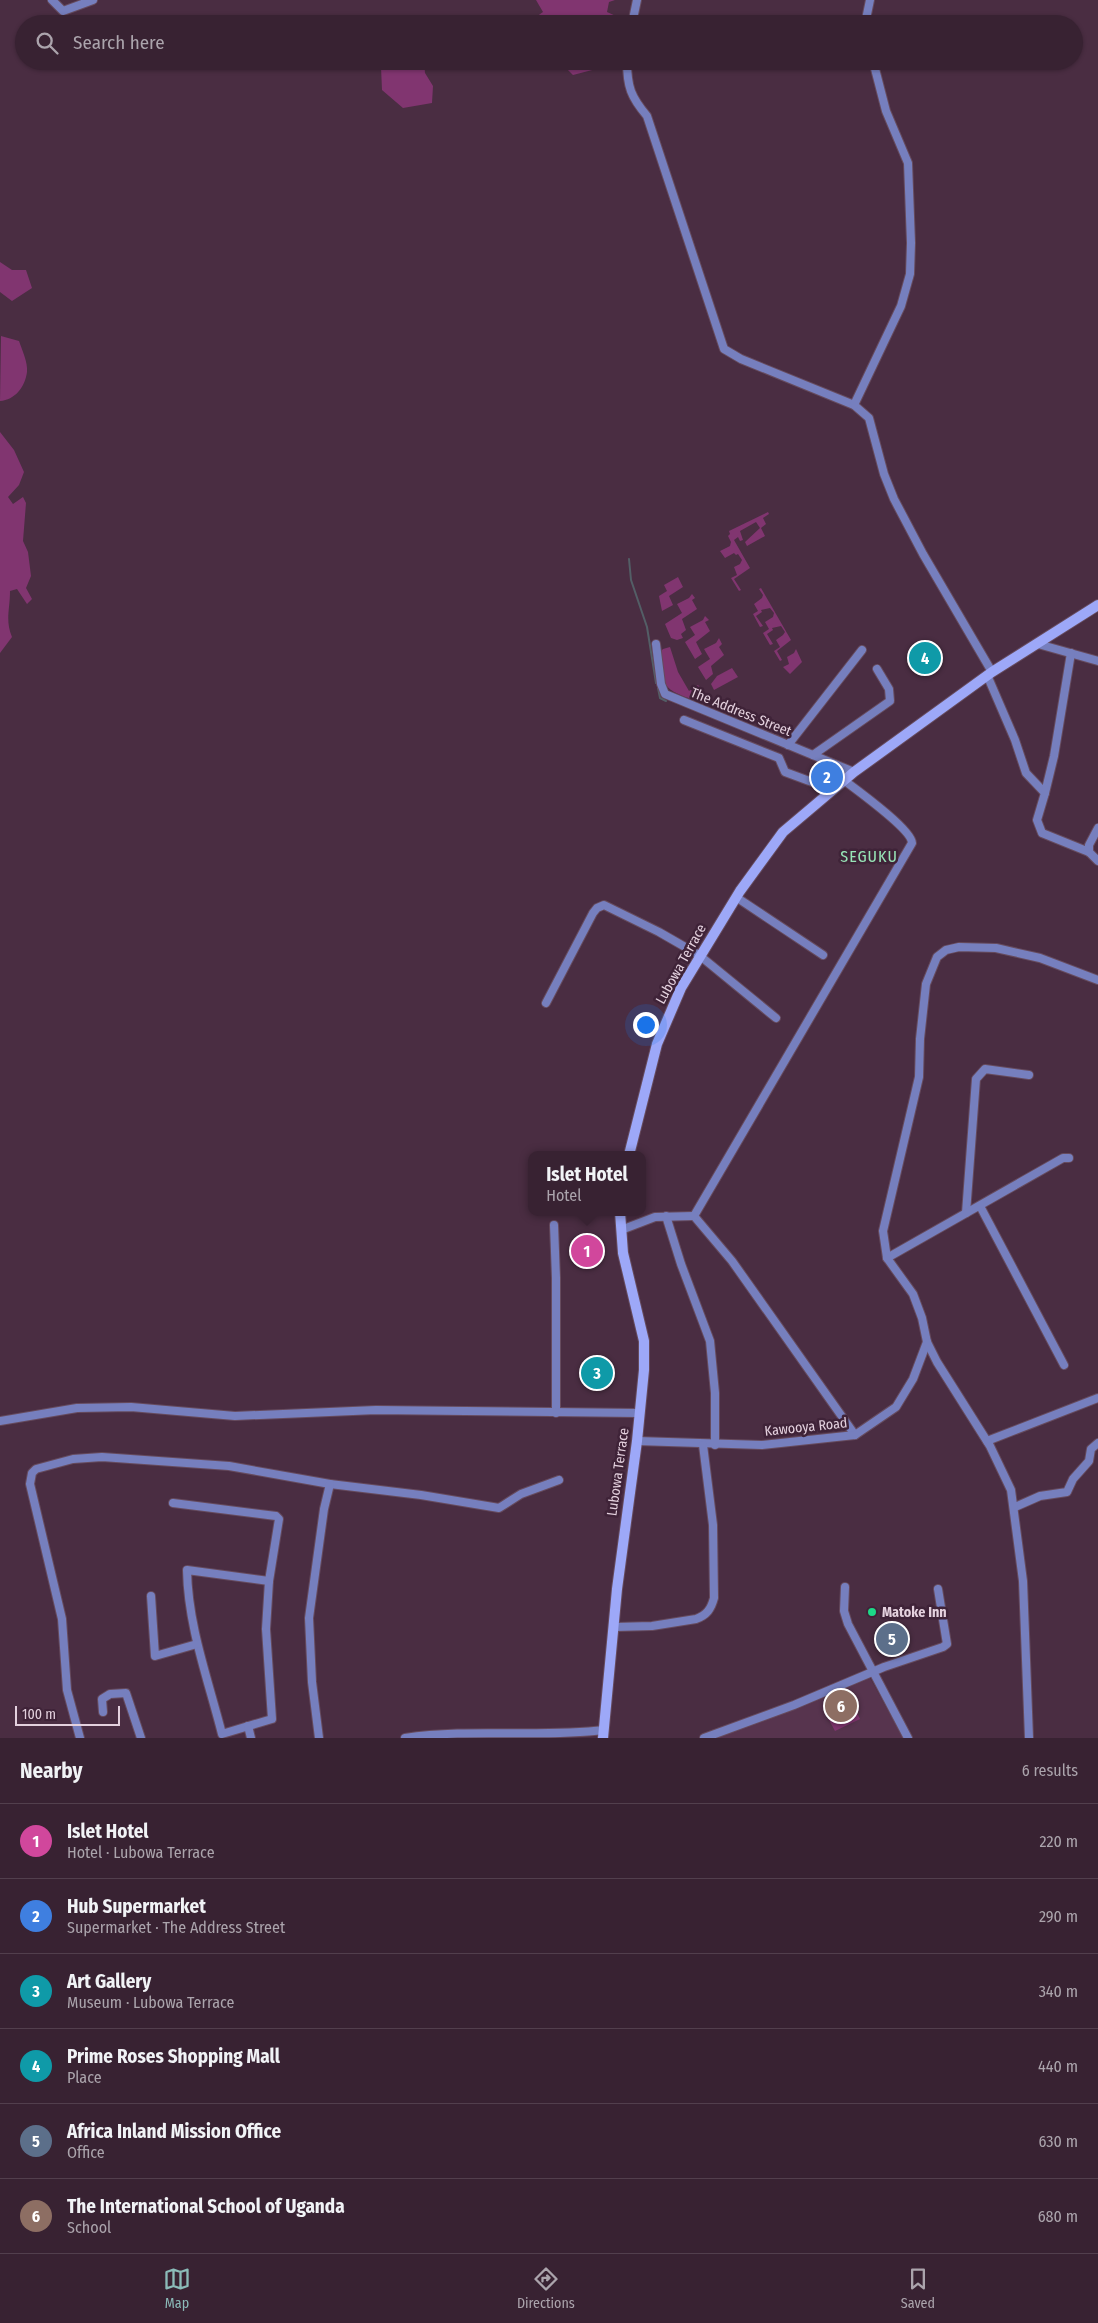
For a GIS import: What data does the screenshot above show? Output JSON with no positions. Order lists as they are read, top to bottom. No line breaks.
{"streets":{"street":["The Address Street","Lubowa Terrace","Kawooya Road"]},"crossings":[["The Address Street","Lubowa Terrace"],["Lubowa Terrace","Kawooya Road"]],"districts":["SEGUKU"],"places":["Matoke Inn"],"scale_bar":"100 m","page":{"search":"Search here","pins":["4","2","1","3","5","6"],"popup":["Islet Hotel","Hotel"],"scale":"100 m","heading":["Nearby","6 results"],"list":[{"mark":"1","name":"Islet Hotel","note":"Hotel · Lubowa Terrace","value":"220 m"},{"mark":"2","name":"Hub Supermarket","note":"Supermarket · The Address Street","value":"290 m"},{"mark":"3","name":"Art Gallery","note":"Museum · Lubowa Terrace","value":"340 m"},{"mark":"4","name":"Prime Roses Shopping Mall","note":"Place","value":"440 m"},{"mark":"5","name":"Africa Inland Mission Office","note":"Office","value":"630 m"},{"mark":"6","name":"The International School of Uganda","note":"School","value":"680 m"}],"nav":["Map","Directions","Saved"]}}
